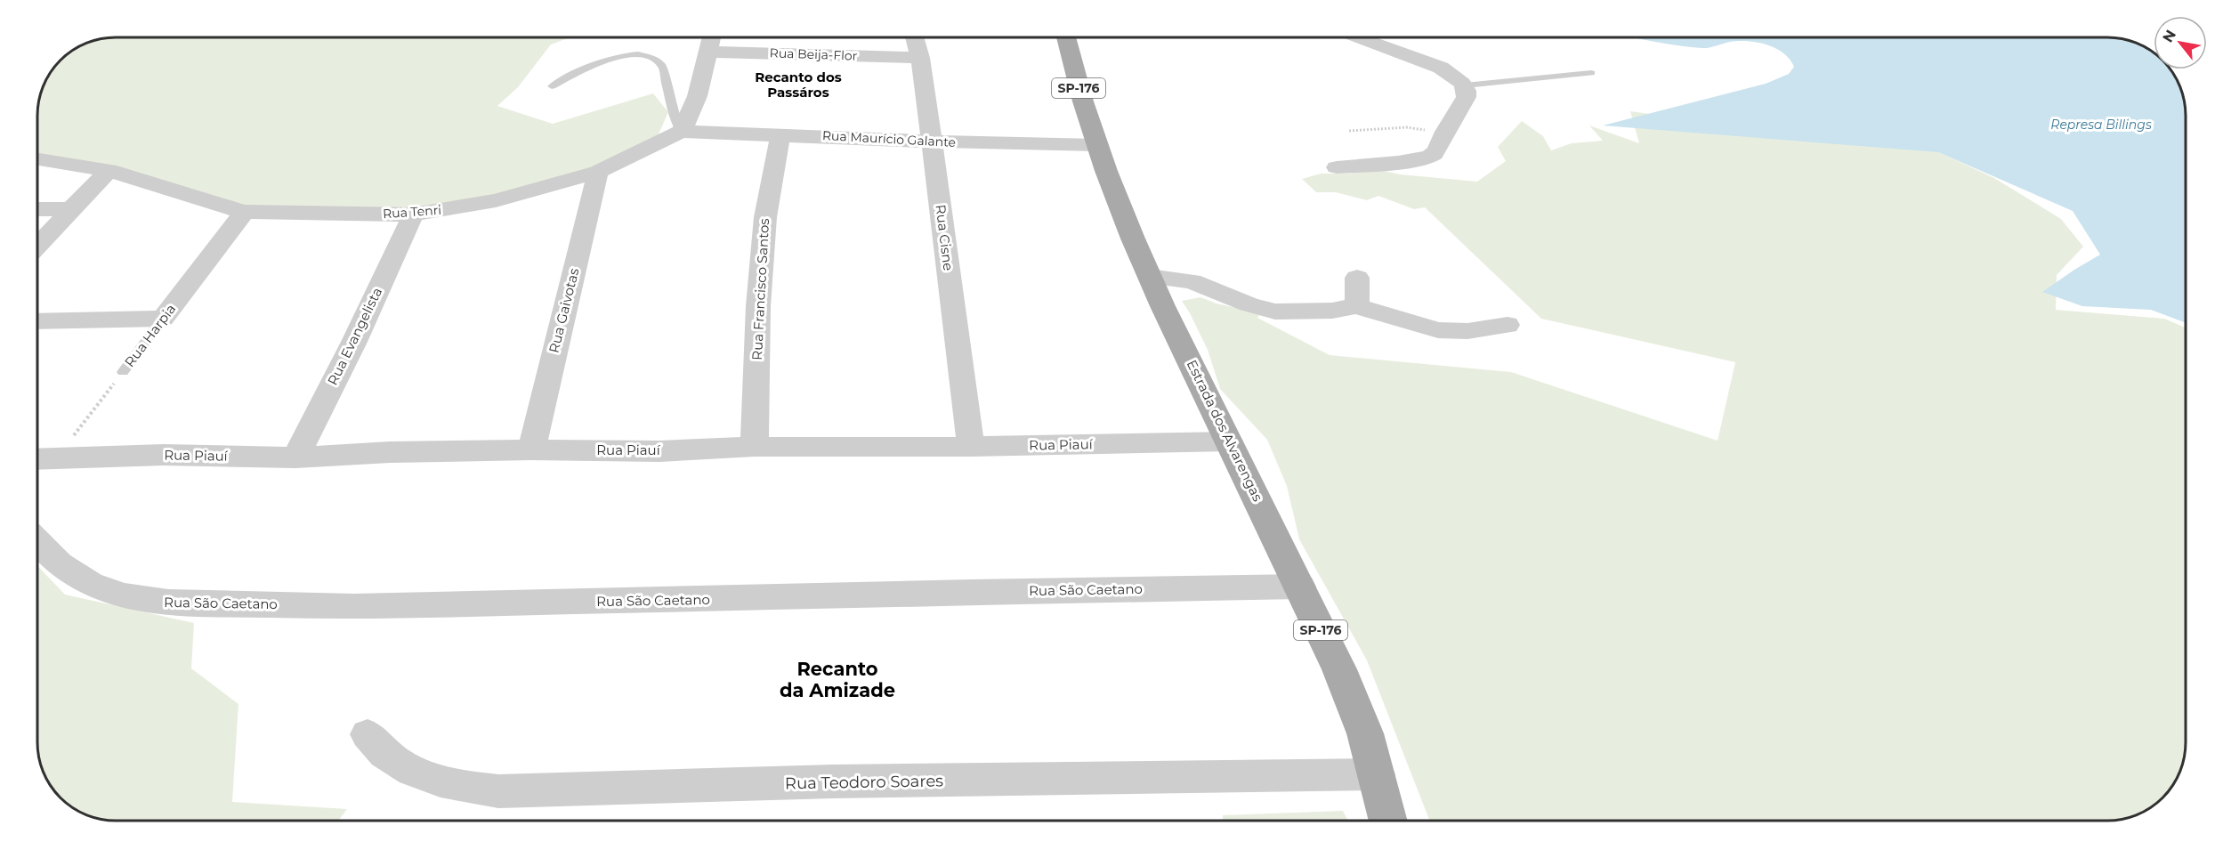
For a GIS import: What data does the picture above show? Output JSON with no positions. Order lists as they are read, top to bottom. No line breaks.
{"streets":{"main road":["SP-176","Estrada dos Alvarengas"],"street":["Rua Beija-Flor","Rua Maurício Galante","Rua Tenri","Rua Cisne","Rua Francisco Santos","Rua Gaivotas","Rua Harpia","Rua Evangelista","Rua Piauí","Rua São Caetano","Rua Teodoro Soares"]},"crossings":[["Rua Beija-Flor","Rua Cisne"],["Rua Maurício Galante","Rua Tenri"],["Rua Maurício Galante","Rua Cisne"],["Rua Maurício Galante","Rua Francisco Santos"],["Rua Maurício Galante","Estrada dos Alvarengas"],["Rua Tenri","Rua Gaivotas"],["Rua Tenri","Rua Harpia"],["Rua Tenri","Rua Evangelista"],["Rua Cisne","Rua Piauí"],["Rua Francisco Santos","Rua Piauí"],["Rua Gaivotas","Rua Piauí"],["Rua Harpia","Rua Piauí"],["Rua Evangelista","Rua Piauí"],["Estrada dos Alvarengas","Rua Piauí"],["Estrada dos Alvarengas","Rua São Caetano"],["Estrada dos Alvarengas","Rua Teodoro Soares"]],"districts":["Recanto dos Passáros","Recanto da Amizade"],"water":["Represa Billings"],"north":"top left"}
